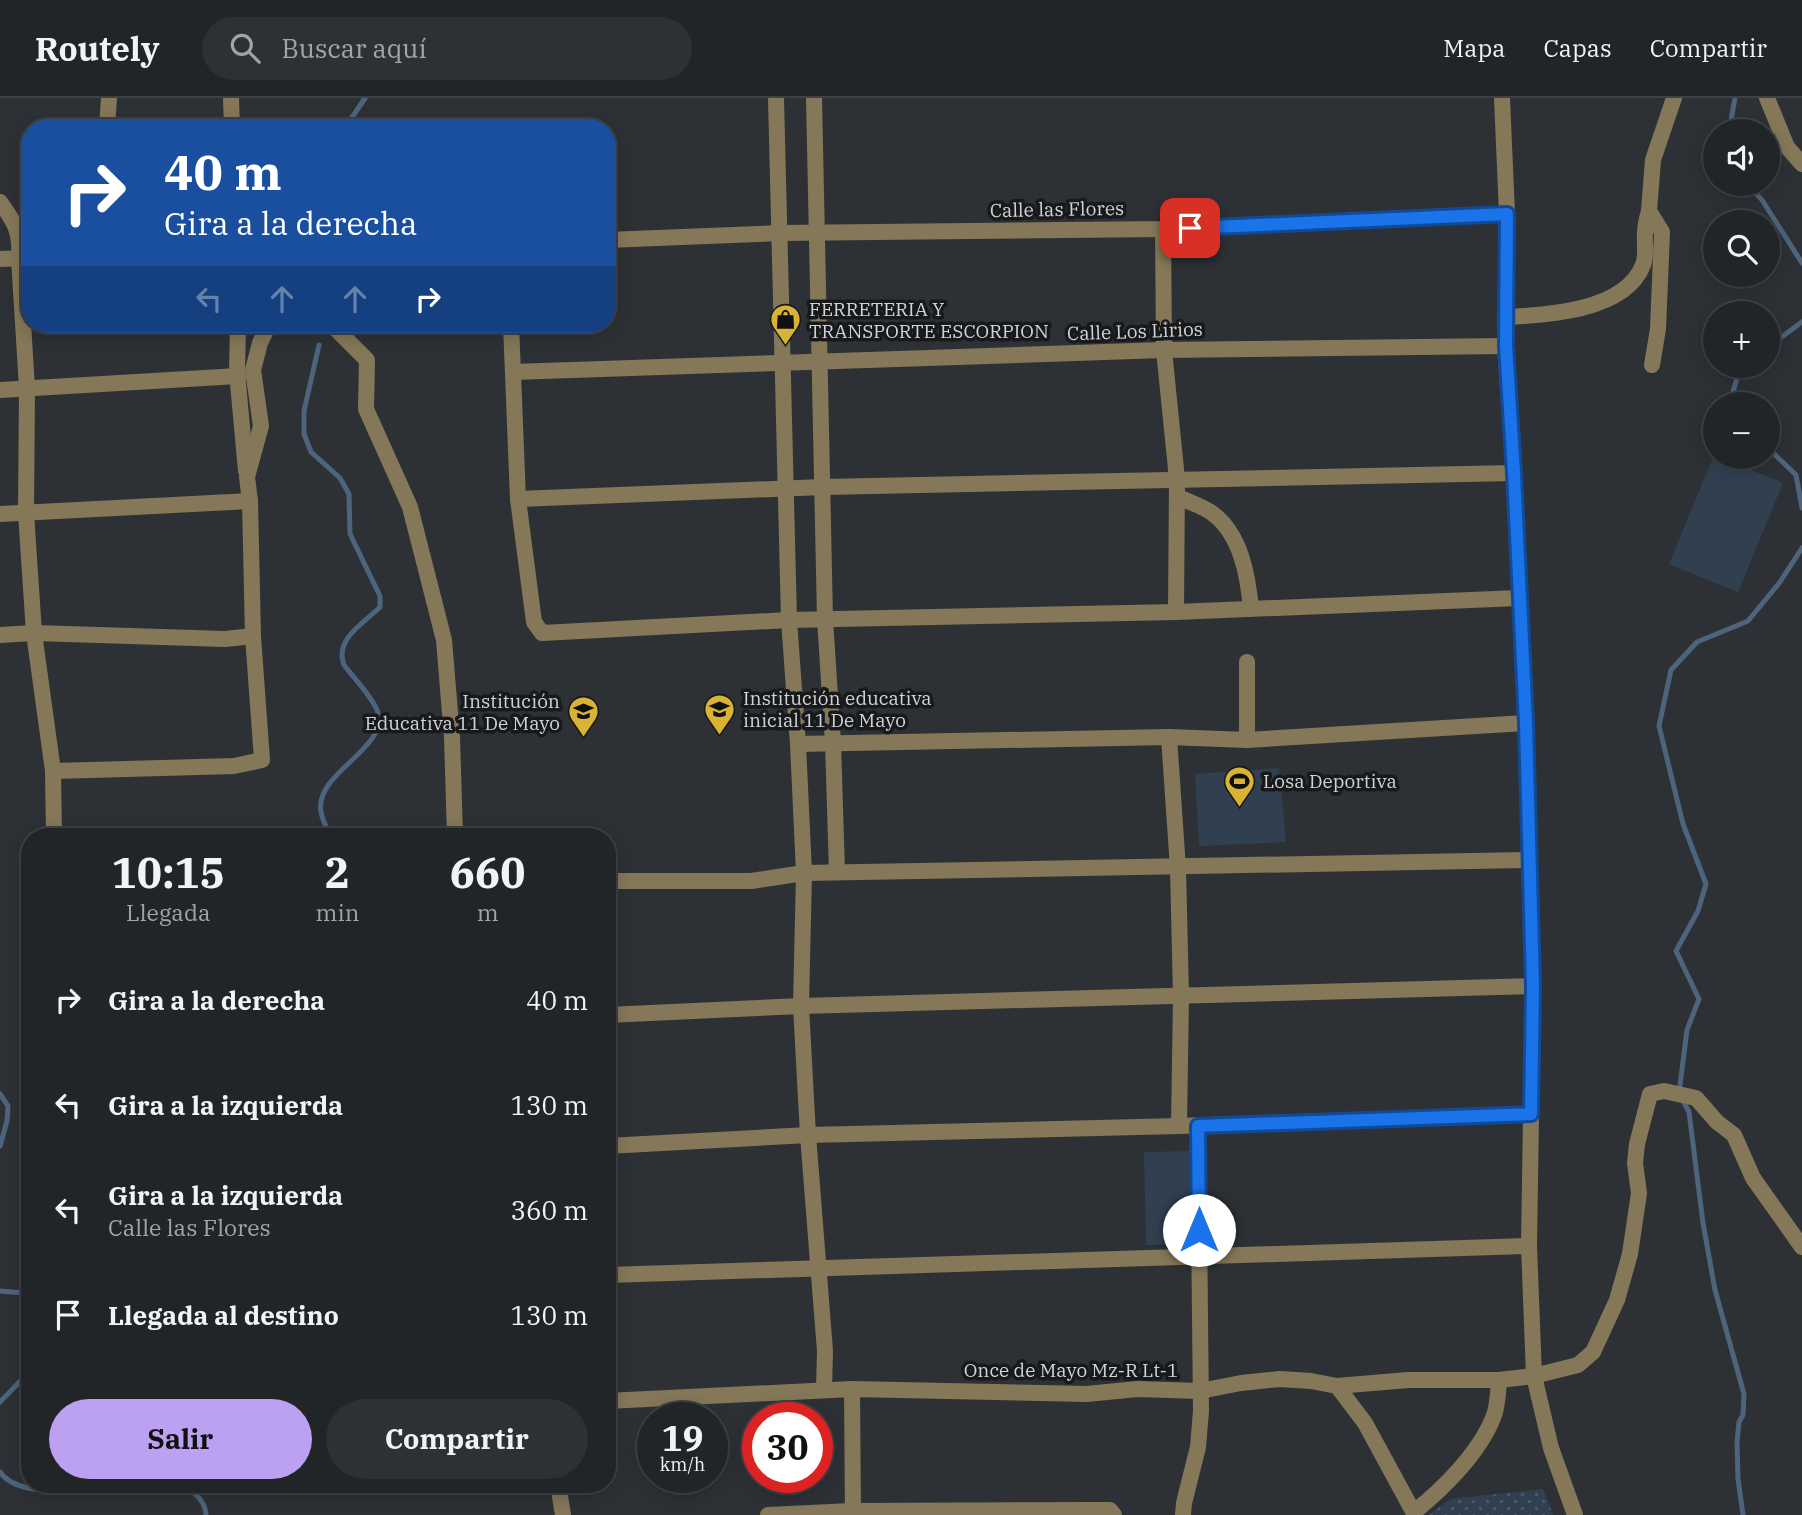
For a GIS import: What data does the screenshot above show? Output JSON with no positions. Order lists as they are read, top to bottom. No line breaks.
{"streets":{"street":["Calle las Flores","Calle Los Lirios","Once de Mayo Mz-R Lt-1"]},"places":{"shop":["FERRETERIA Y TRANSPORTE ESCORPION"],"school or university":["Institución educativa inicial 11 De Mayo","Institución Educativa 11 De Mayo"],"sports":["Losa Deportiva"]},"page":{"header":"Routely","search":"Buscar aquí","nav":["Mapa","Capas","Compartir"],"map_buttons":["+","−"],"turn":["40 m","Gira a la derecha"],"eta":["10:15","Llegada","2","min","660","m"],"list":[{"name":"Gira a la derecha","value":"40 m"},{"name":"Gira a la izquierda","value":"130 m"},{"name":"Gira a la izquierda","note":"Calle las Flores","value":"360 m"},{"name":"Llegada al destino","value":"130 m"}],"buttons":["Salir","Compartir"],"speed":"19 km/h","limit":"30"}}
